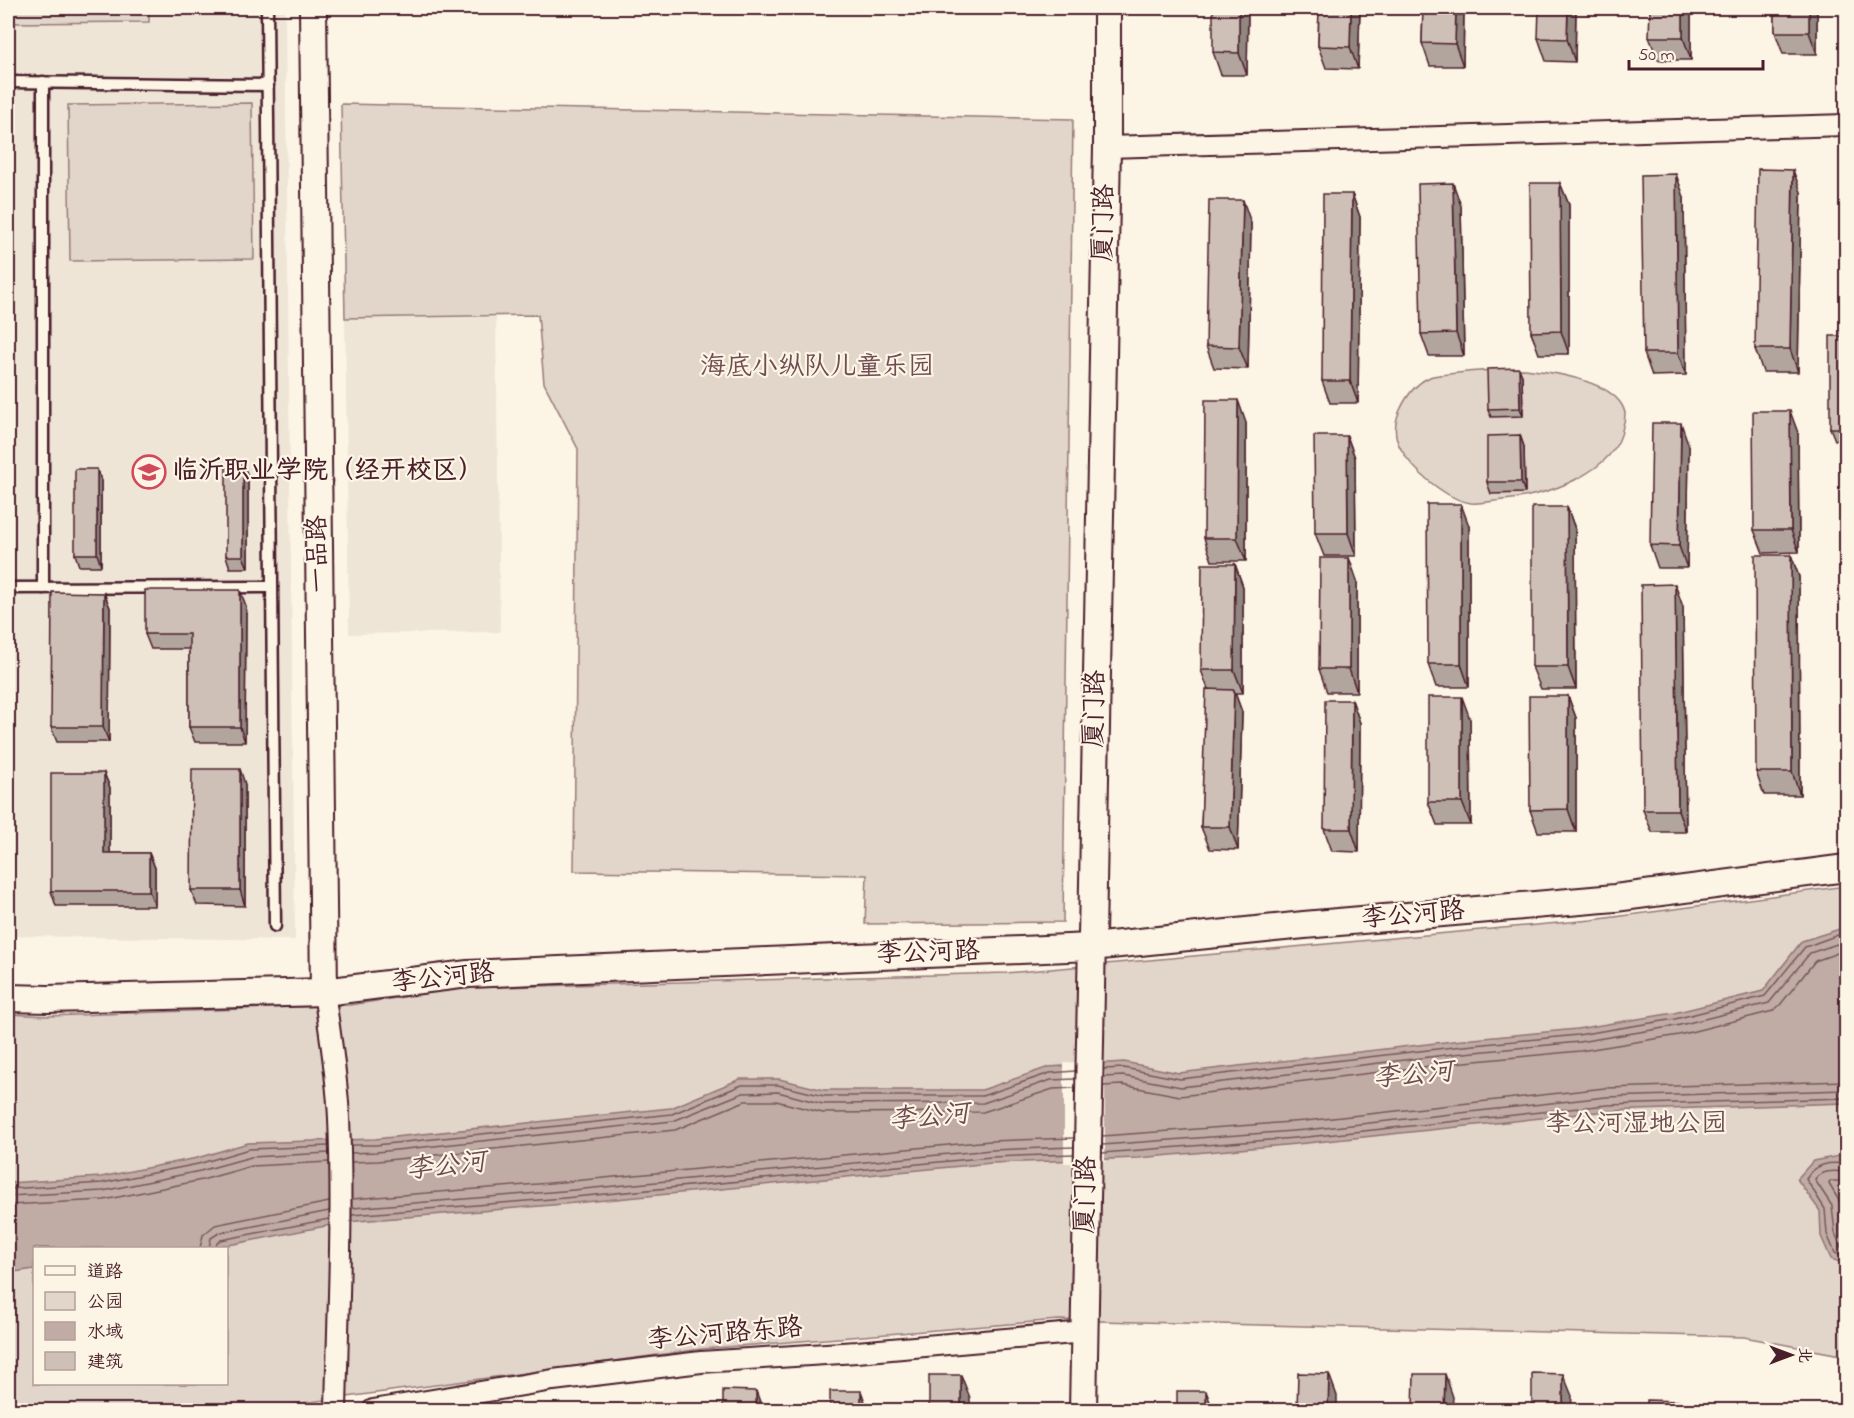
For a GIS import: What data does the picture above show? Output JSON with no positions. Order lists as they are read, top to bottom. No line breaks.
{"streets":{"street":["厦门路","一品路","李公河路","李公河路东路"]},"crossings":[["厦门路","李公河路"],["厦门路","李公河路东路"],["一品路","李公河路"]],"water":["李公河"],"parks":["海底小纵队儿童乐园","李公河湿地公园"],"places":{"school or university":["临沂职业学院（经开校区）"]},"legend":["道路","公园","水域","建筑"],"scale_bar":"50 m","north":"right"}
